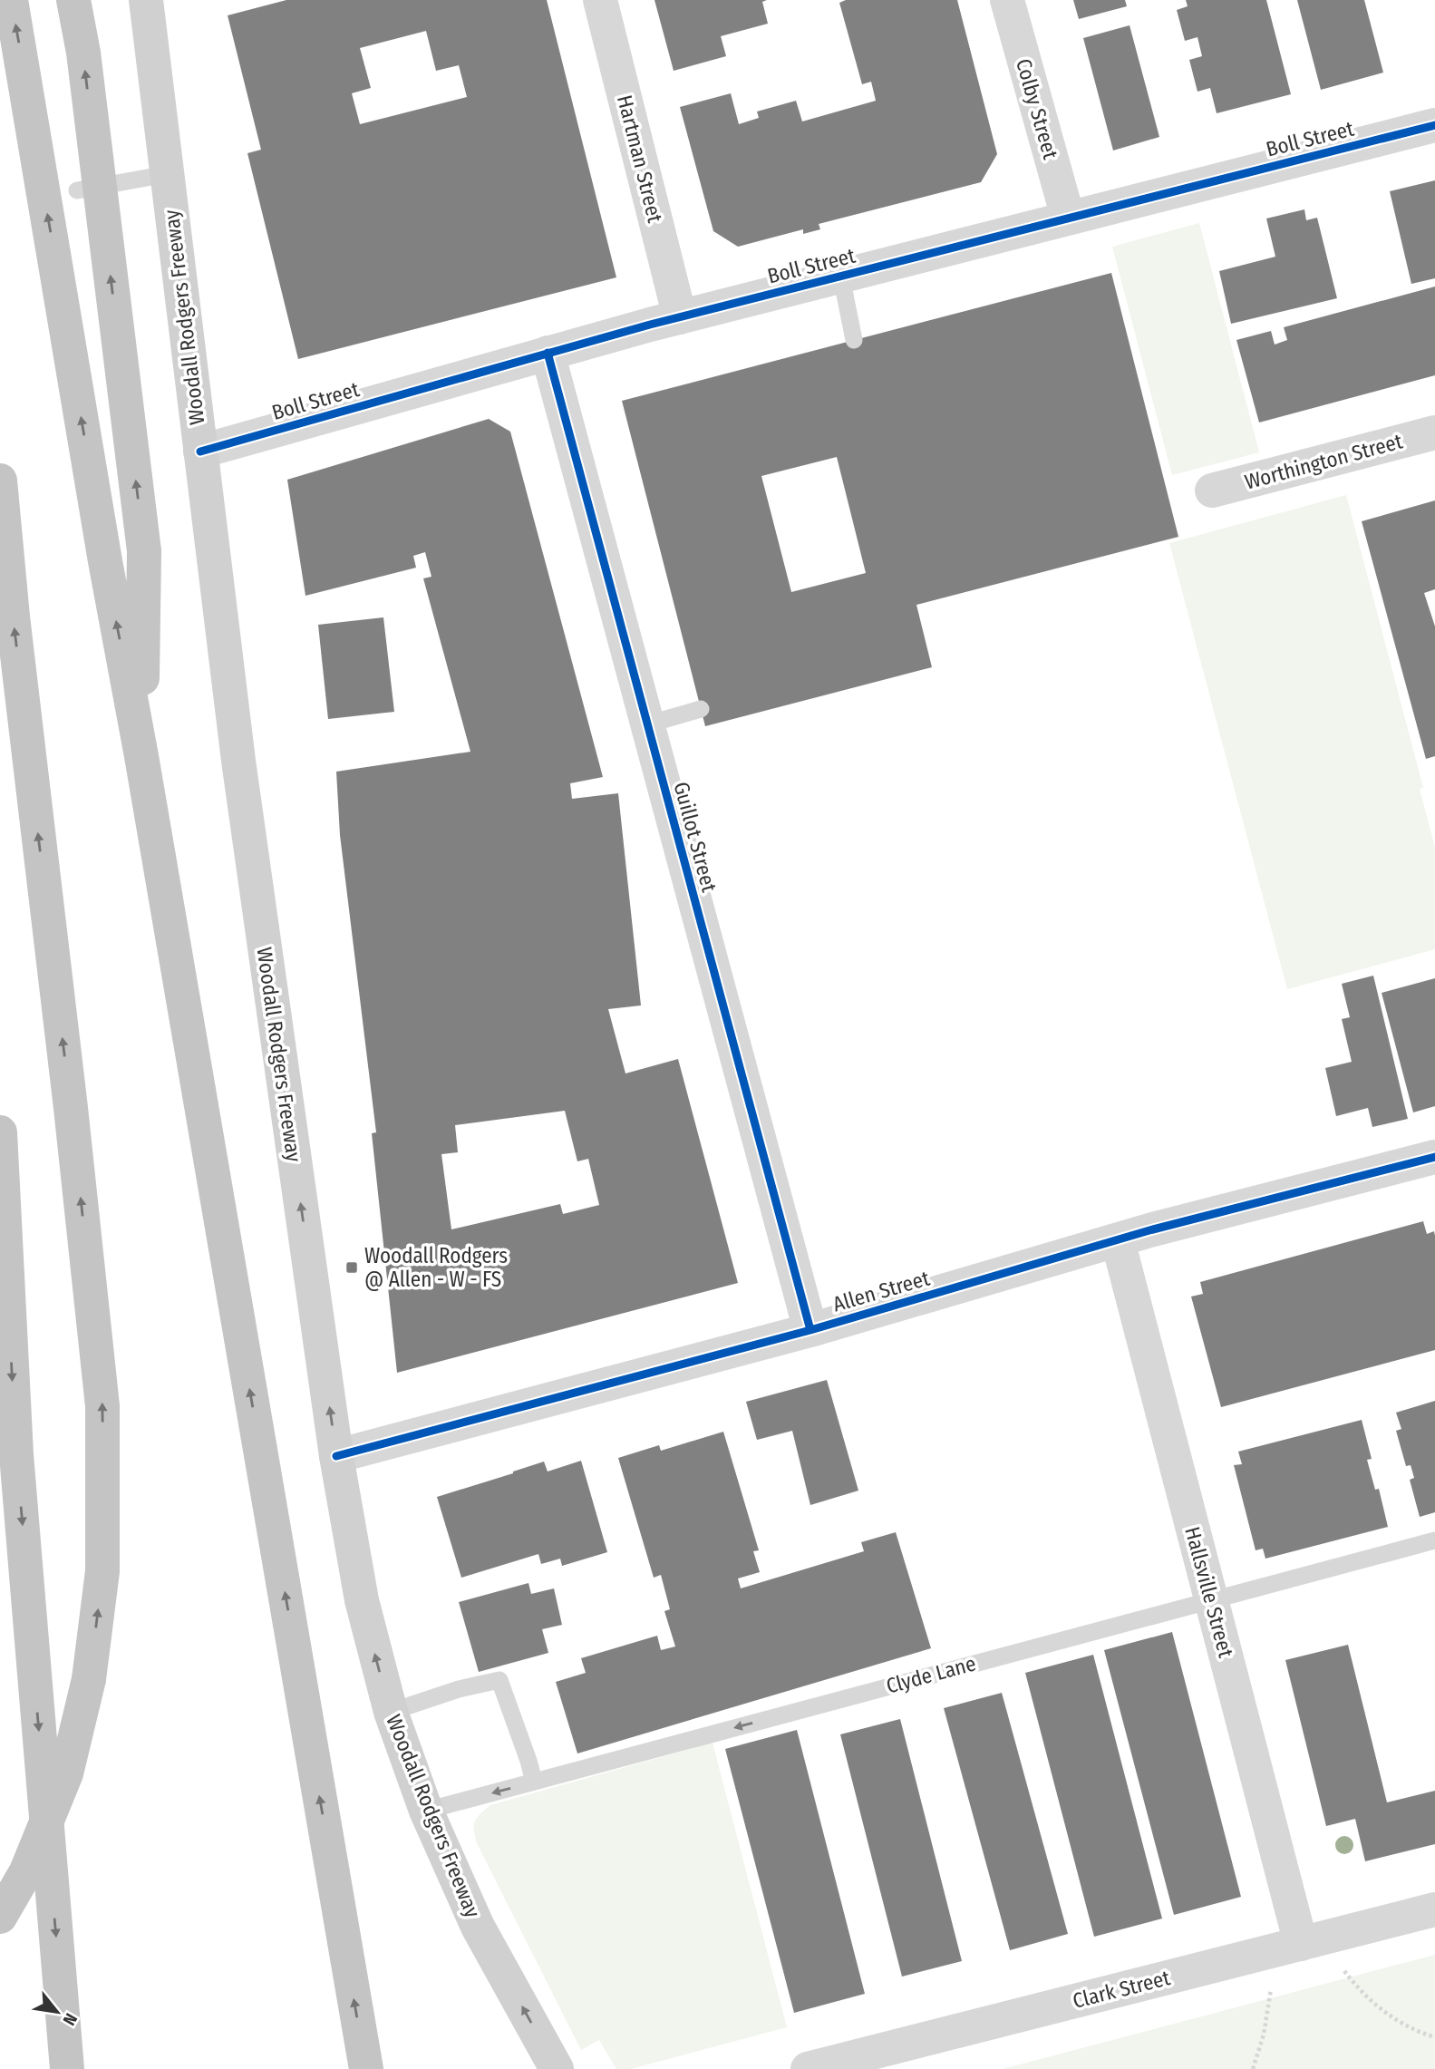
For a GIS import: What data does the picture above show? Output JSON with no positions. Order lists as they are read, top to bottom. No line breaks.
{"streets":{"main road":["Woodall Rodgers Freeway"],"street":["Colby Street","Boll Street","Hartman Street","Worthington Street","Guillot Street","Allen Street","Hallsville Street","Clark Street"],"lane":["Clyde Lane"]},"crossings":[["Colby Street","Boll Street"],["Boll Street","Hartman Street"],["Boll Street","Woodall Rodgers Freeway"],["Boll Street","Guillot Street"],["Woodall Rodgers Freeway","Allen Street"],["Woodall Rodgers Freeway","Clyde Lane"],["Guillot Street","Allen Street"],["Allen Street","Hallsville Street"],["Hallsville Street","Clyde Lane"],["Hallsville Street","Clark Street"]],"one_way":["Woodall Rodgers Freeway","Clyde Lane"],"places":{"transit":["Woodall Rodgers @ Allen - W - FS"]},"north":"bottom right"}
